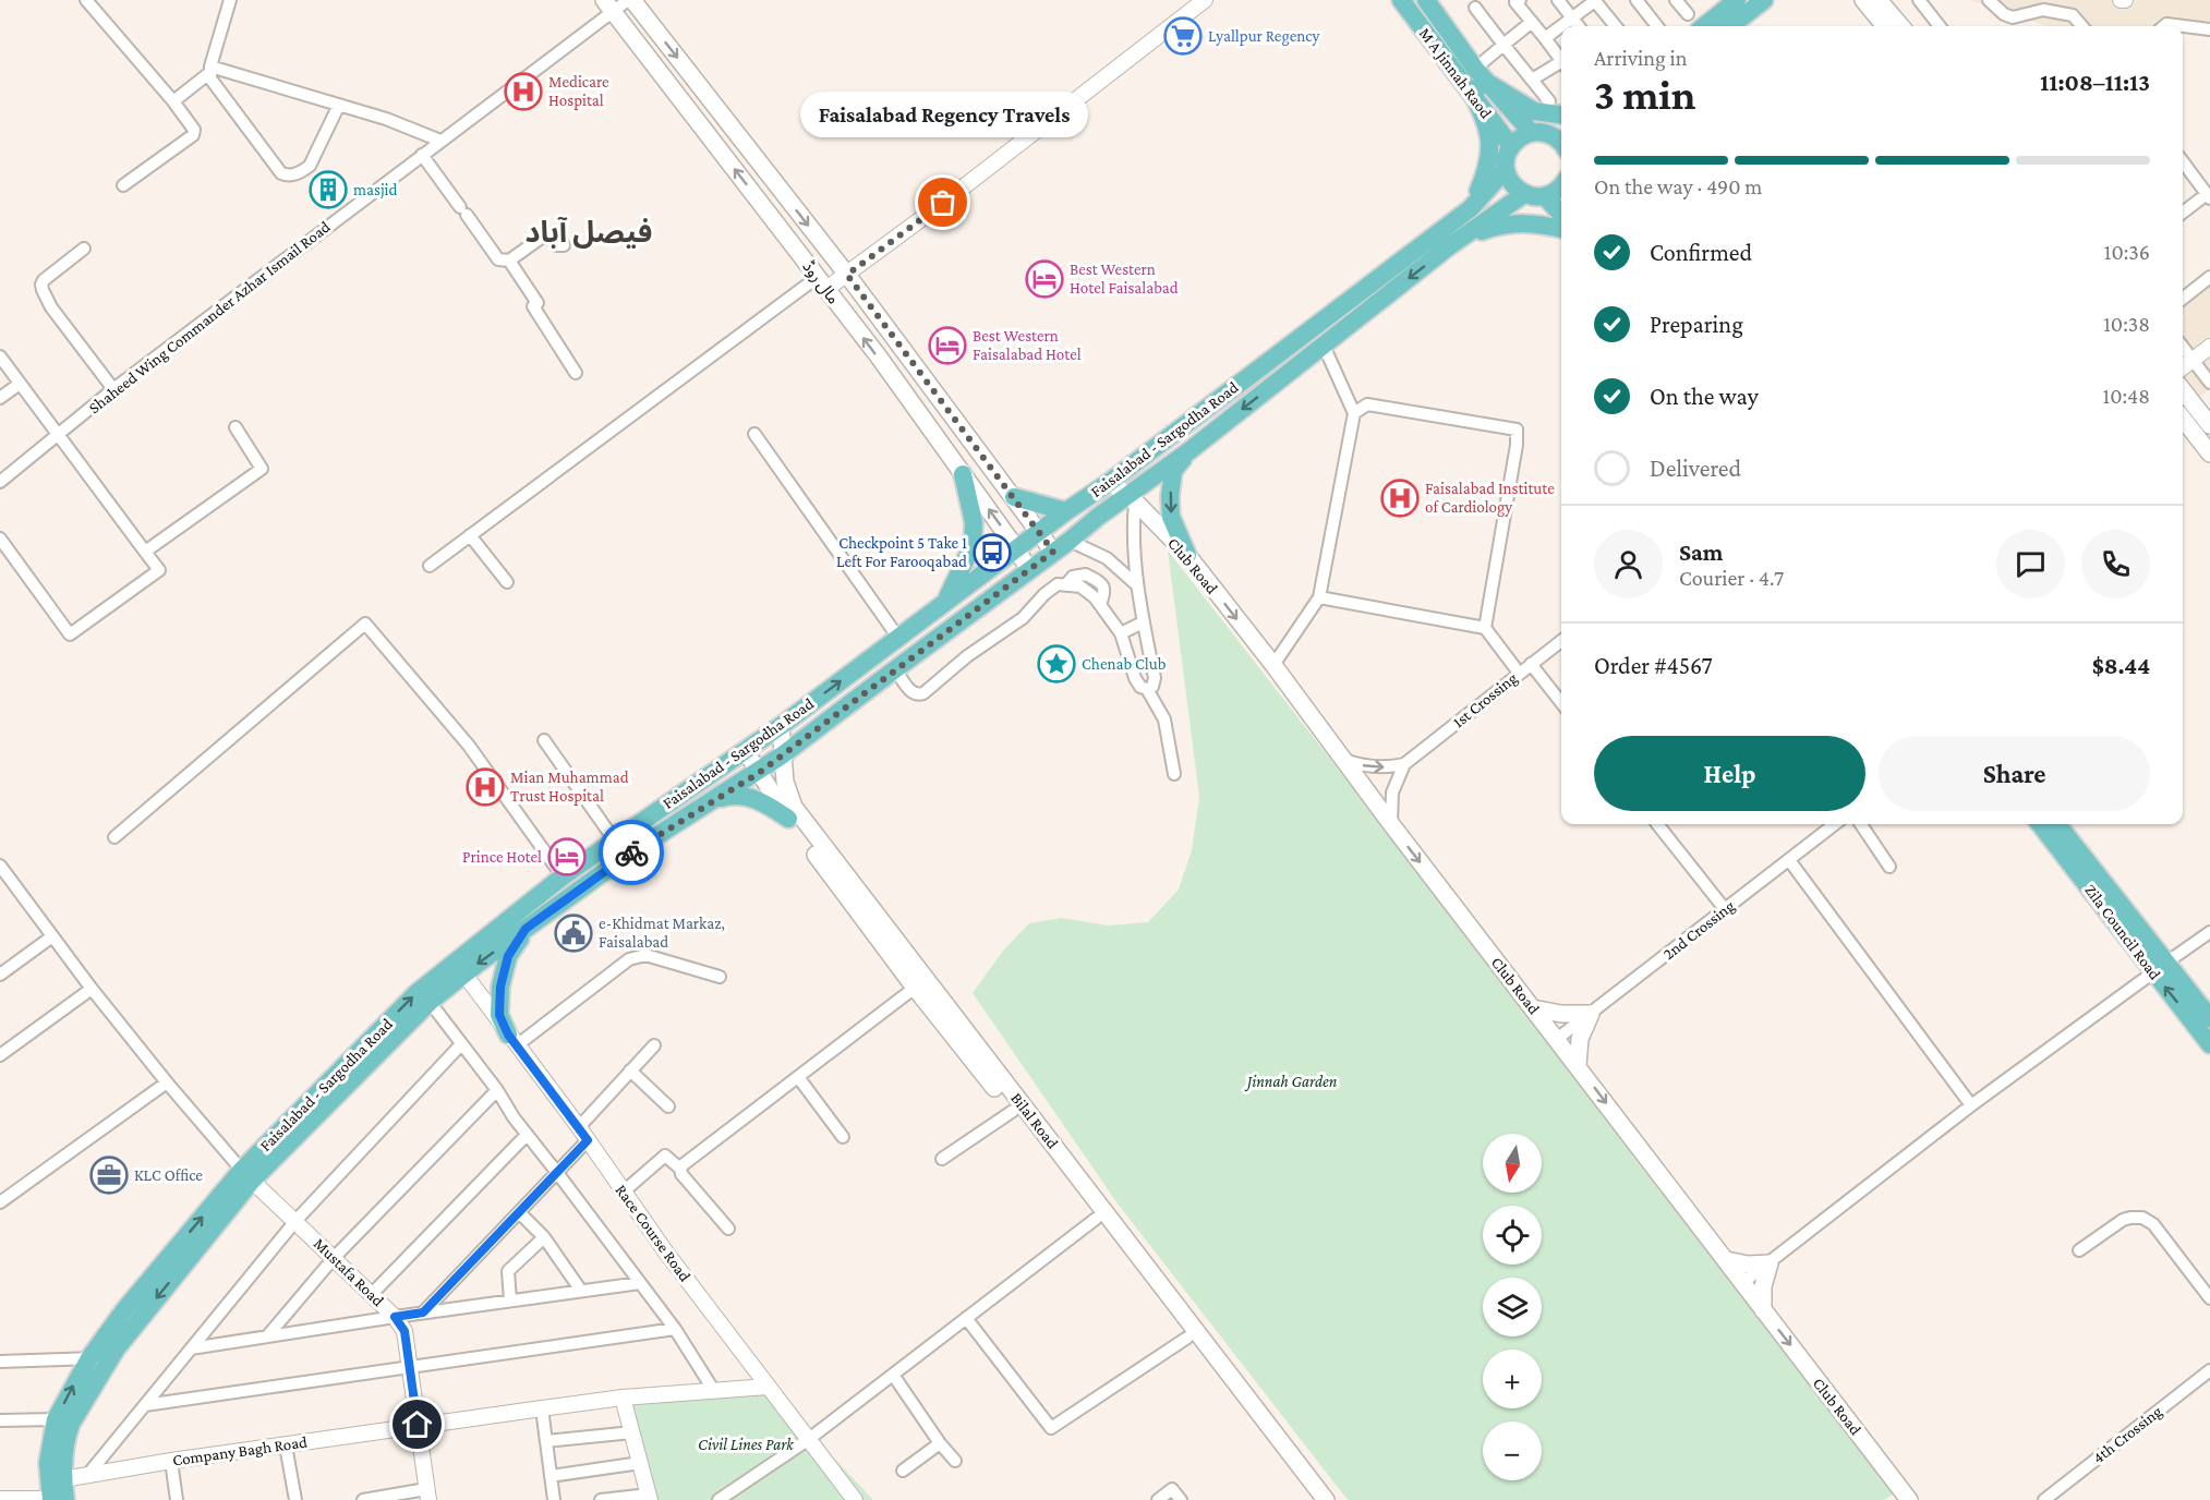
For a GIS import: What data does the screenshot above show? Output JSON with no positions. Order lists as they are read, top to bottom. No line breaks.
{"streets":{"main road":["M A Jinnah Raod","مال روڈ","Faisalabad - Sargodha Road","Club Road","Zila Council Road","Bilal Road"],"street":["Shaheed Wing Commander Azhar Ismail Road","1st Crossing","2nd Crossing","Race Course Road","Mustafa Road","4th Crossing","Company Bagh Road"]},"crossings":[["مال روڈ","Shaheed Wing Commander Azhar Ismail Road"],["مال روڈ","Faisalabad - Sargodha Road"],["Faisalabad - Sargodha Road","Club Road"],["Faisalabad - Sargodha Road","Bilal Road"],["Faisalabad - Sargodha Road","Race Course Road"],["Faisalabad - Sargodha Road","Mustafa Road"],["Faisalabad - Sargodha Road","Company Bagh Road"],["Club Road","1st Crossing"],["Club Road","2nd Crossing"],["Race Course Road","Company Bagh Road"],["Mustafa Road","Company Bagh Road"]],"one_way":["Club Road"],"districts":["فیصل آباد"],"parks":["Jinnah Garden","Civil Lines Park"],"places":{"supermarket":["Lyallpur Regency"],"hospital":["Medicare Hospital","Faisalabad Institute of Cardiology","Mian Muhammad Trust Hospital"],"building":["masjid"],"other":["Faisalabad Regency Travels"],"hotel":["Best Western Hotel Faisalabad","Best Western Faisalabad Hotel","Prince Hotel"],"bus stop":["Checkpoint 5 Take 1 Left For Farooqabad"],"place":["Chenab Club"],"public building":["e-Khidmat Markaz, Faisalabad"],"office":["KLC Office"]},"north":"bottom","page":{"heading":["3 min","Arriving in","11:08–11:13"],"panel":["Sam","Courier · 4.7","Order #4567","$8.44"],"bubble":"Faisalabad Regency Travels","bar":"On the way · 490 m","list":[["Confirmed","10:36"],["Preparing","10:38"],["On the way","10:48"],"Delivered"],"buttons":["Help","Share"],"map_buttons":["+","−"]}}
